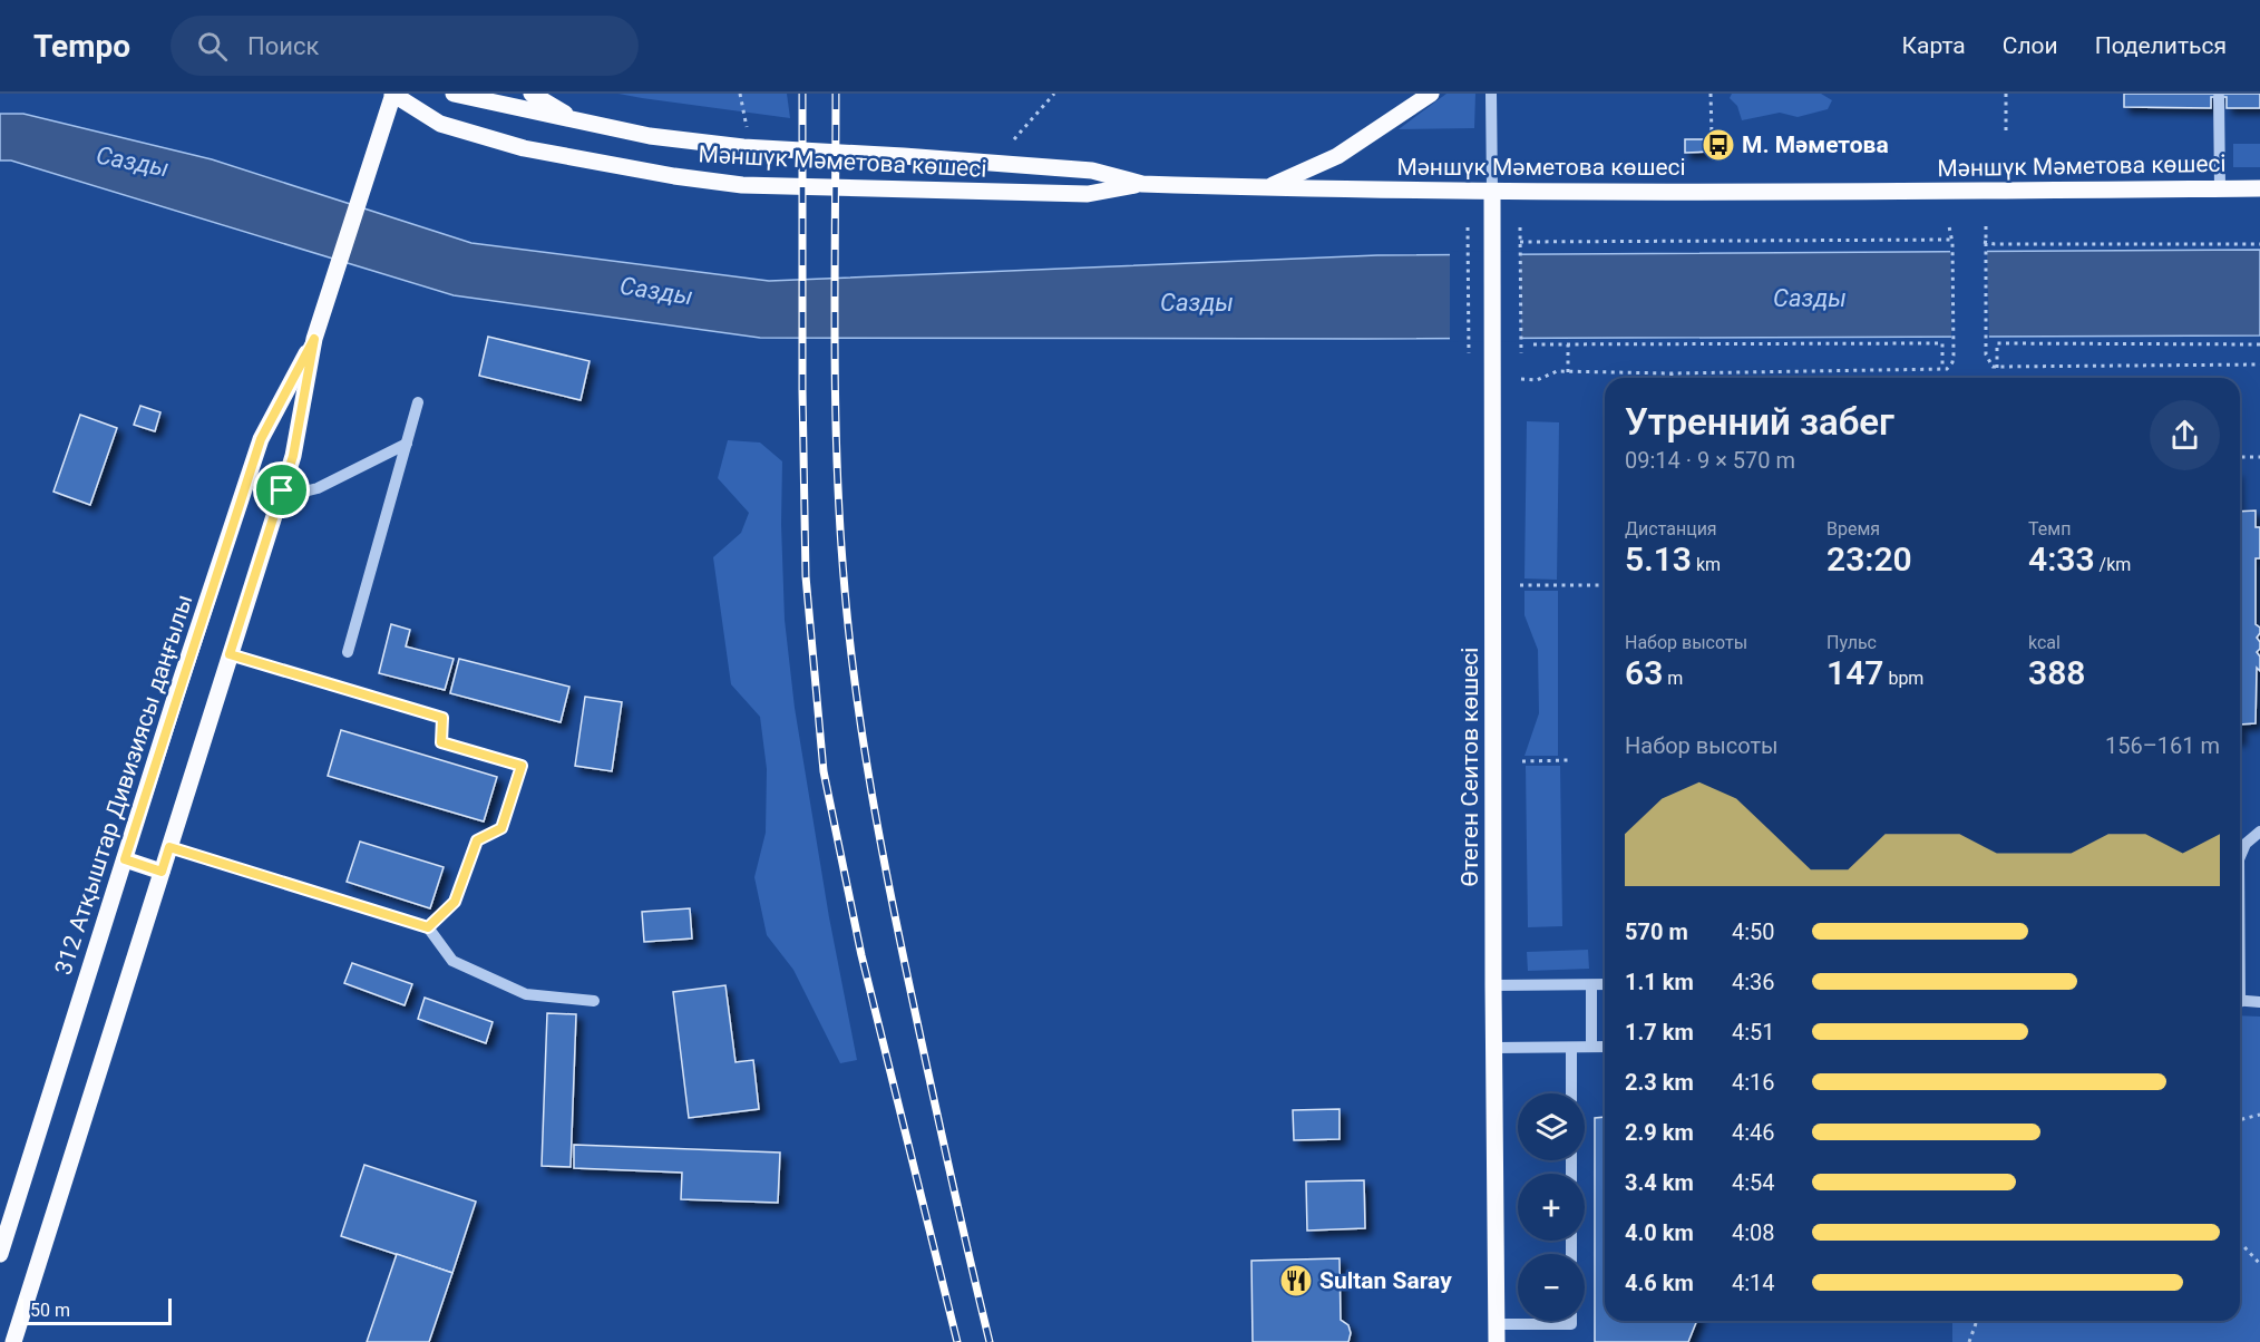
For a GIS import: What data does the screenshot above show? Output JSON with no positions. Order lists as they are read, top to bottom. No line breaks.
{"streets":{"main road":["Мәншүк Мәметова көшесі","Өтеген Сеитов көшесі","312 Атқыштар Дивизиясы даңғылы"]},"crossings":[["Мәншүк Мәметова көшесі","Өтеген Сеитов көшесі"],["Мәншүк Мәметова көшесі","312 Атқыштар Дивизиясы даңғылы"]],"water":["Сазды"],"places":{"bus stop":["М. Мәметова"],"restaurant":["Sultan Saray"]},"scale_bar":"50 m","page":{"header":"Tempo","search":"Поиск","nav":["Карта","Слои","Поделиться"],"heading":["Утренний забег","09:14 · 9 × 570 m"],"stats":[["Дистанция","5.13 km"],["Время","23:20"],["Темп","4:33 /km"],["Набор высоты","63 m"],["Пульс","147 bpm"],["kcal","388"]],"chart":["Набор высоты","156–161 m"],"list":[{"name":"570 m","note":"4:50"},{"name":"1.1 km","note":"4:36"},{"name":"1.7 km","note":"4:51"},{"name":"2.3 km","note":"4:16"},{"name":"2.9 km","note":"4:46"},{"name":"3.4 km","note":"4:54"},{"name":"4.0 km","note":"4:08"},{"name":"4.6 km","note":"4:14"}],"map_buttons":["+","−"],"scale":"50 m"}}
